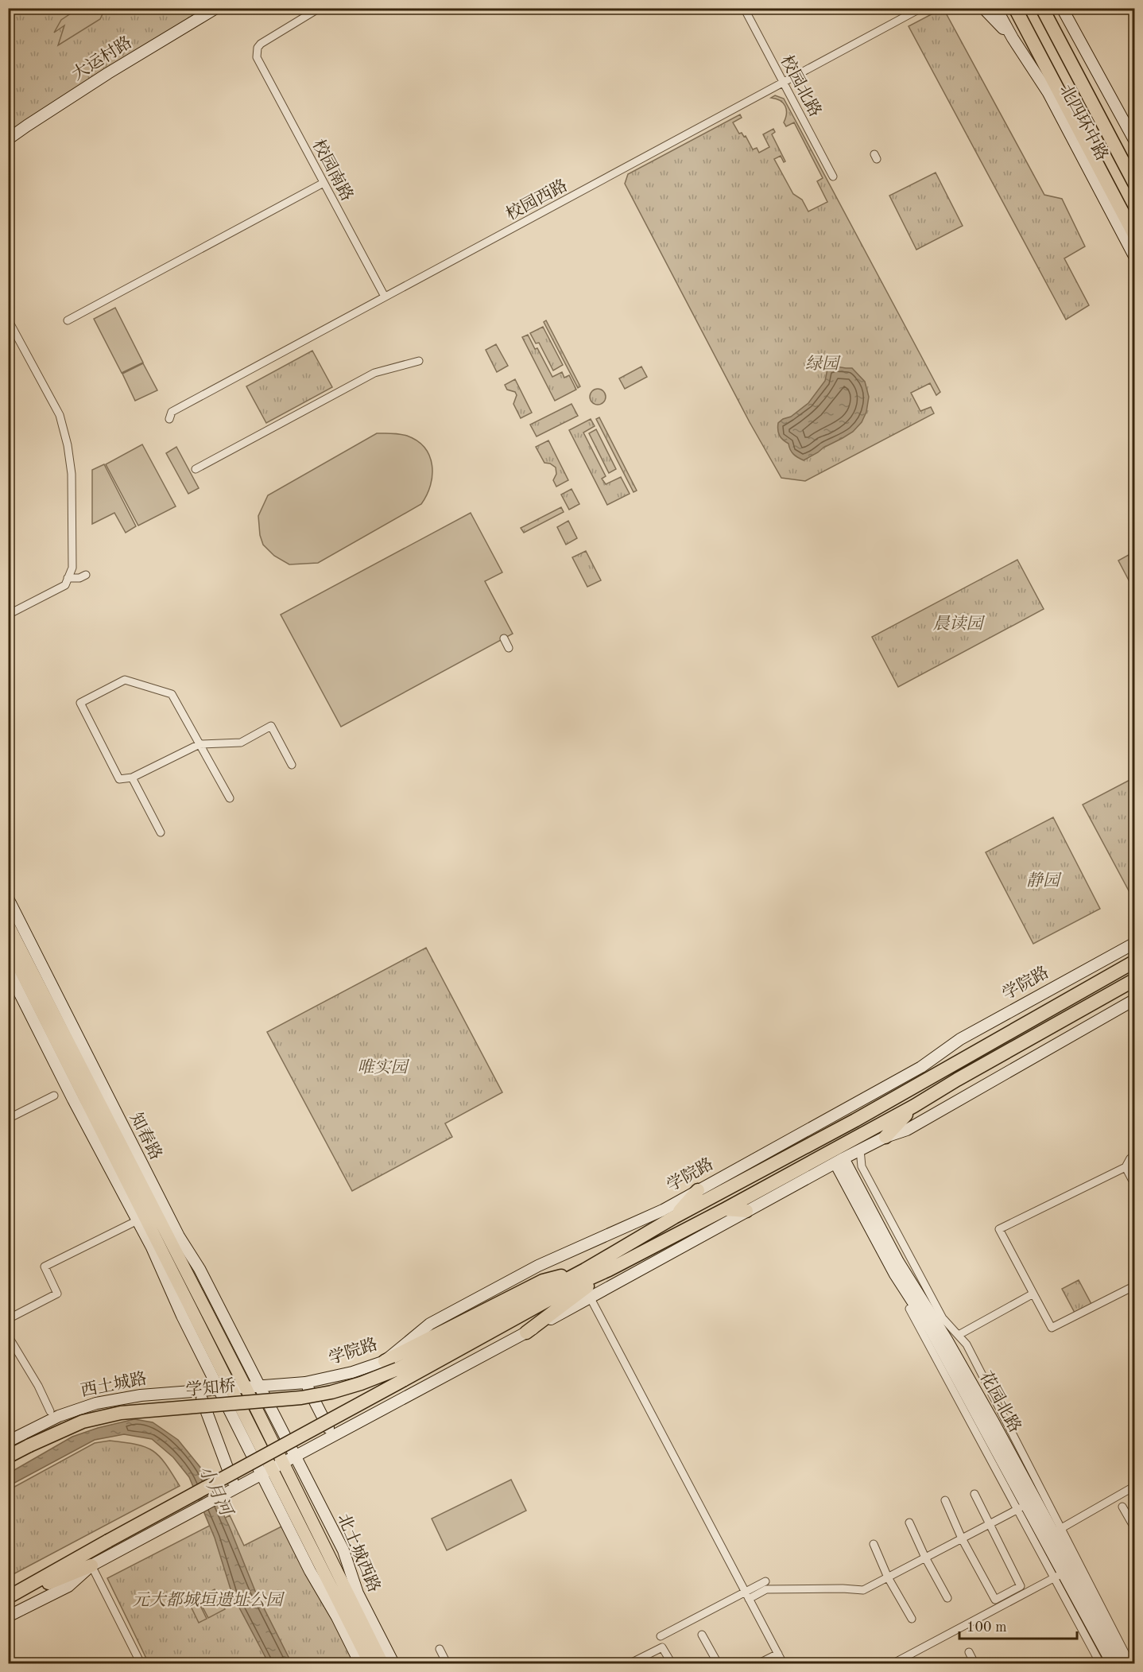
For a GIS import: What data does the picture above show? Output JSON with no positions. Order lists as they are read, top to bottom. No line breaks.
{"streets":{"highway":["北四环中路","学院路","学知桥"],"main road":["知春路","北土城西路"],"street":["大运村路","校园北路","校园南路","校园西路","西土城路","花园北路"]},"crossings":[["校园北路","校园西路"],["校园南路","校园西路"],["学院路","知春路"],["学院路","西土城路"],["学院路","学知桥"],["知春路","北土城西路"]],"water":["小月河"],"parks":["绿园","晨读园","静园","唯实园","元大都城垣遗址公园"],"scale_bar":"100 m"}
